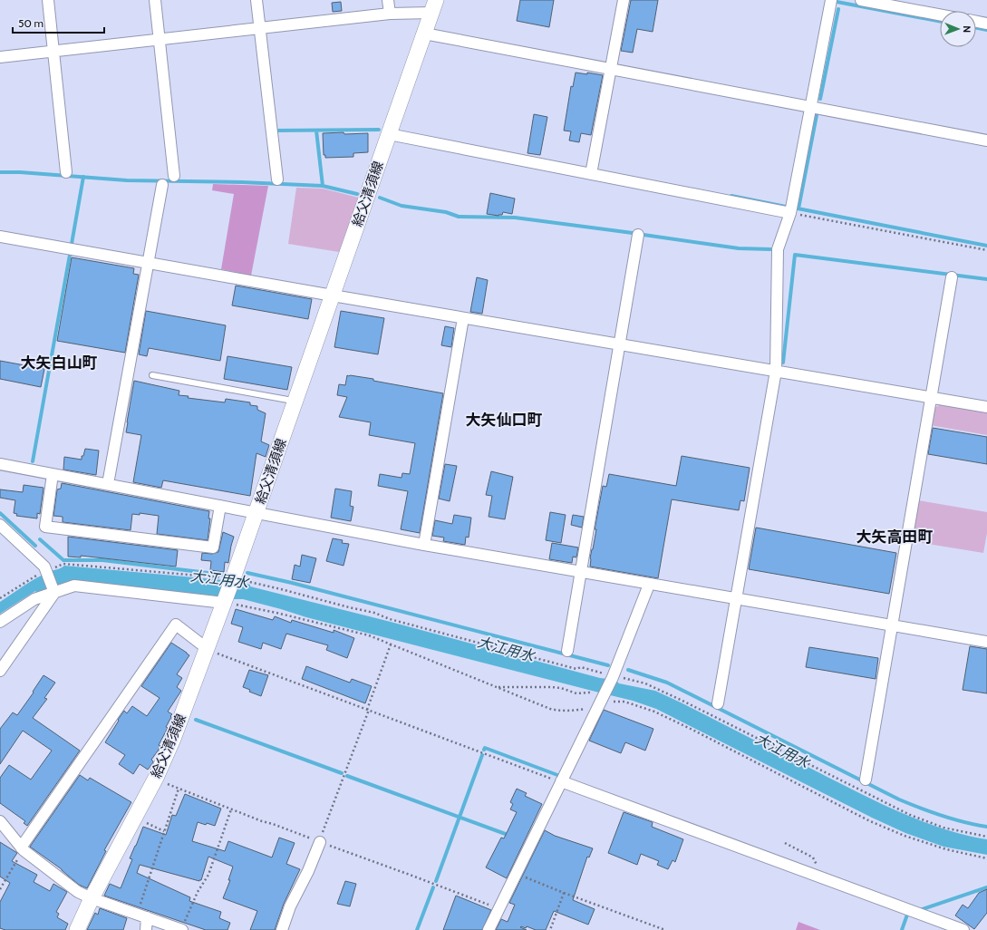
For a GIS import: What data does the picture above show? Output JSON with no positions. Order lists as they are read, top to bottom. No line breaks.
{"streets":{"main road":["給父清須線"]},"districts":["大矢白山町","大矢仙口町","大矢高田町"],"water":["大江用水"],"scale_bar":"50 m","north":"right"}
